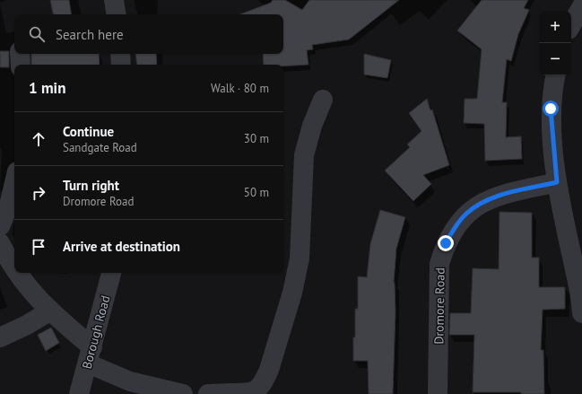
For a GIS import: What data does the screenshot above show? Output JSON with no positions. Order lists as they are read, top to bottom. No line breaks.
{"streets":{"street":["Dromore Road","Borough Road"]},"page":{"map_buttons":["+","−"],"search":"Search here","heading":["1 min","Walk · 80 m"],"list":[["Continue","Sandgate Road","30 m"],["Turn right","Dromore Road","50 m"],"Arrive at destination"]}}
